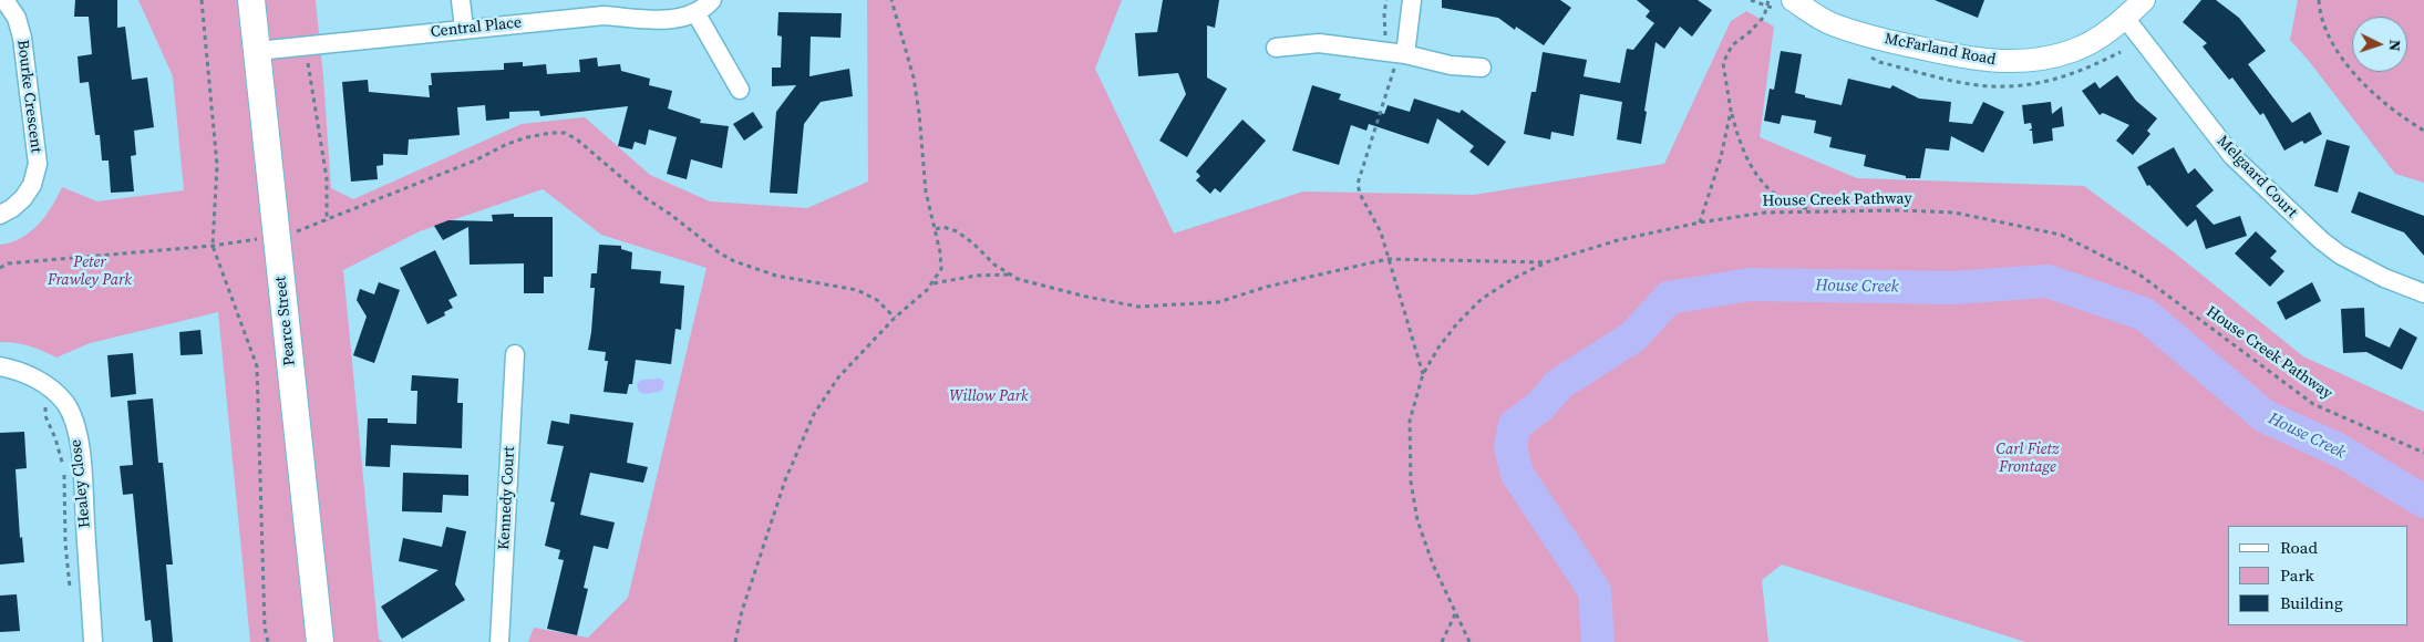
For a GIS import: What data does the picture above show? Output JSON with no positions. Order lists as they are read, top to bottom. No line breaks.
{"streets":{"main road":["Pearce Street"],"street":["Central Place","McFarland Road","Bourke Crescent","Melgaard Court","Healey Close","Kennedy Court"],"path":["House Creek Pathway"]},"crossings":[["Central Place","Pearce Street"],["McFarland Road","Melgaard Court"]],"water":["House Creek"],"parks":["Peter Frawley Park","Willow Park","Carl Fietz Frontage"],"legend":["Road","Park","Building"],"north":"right"}
